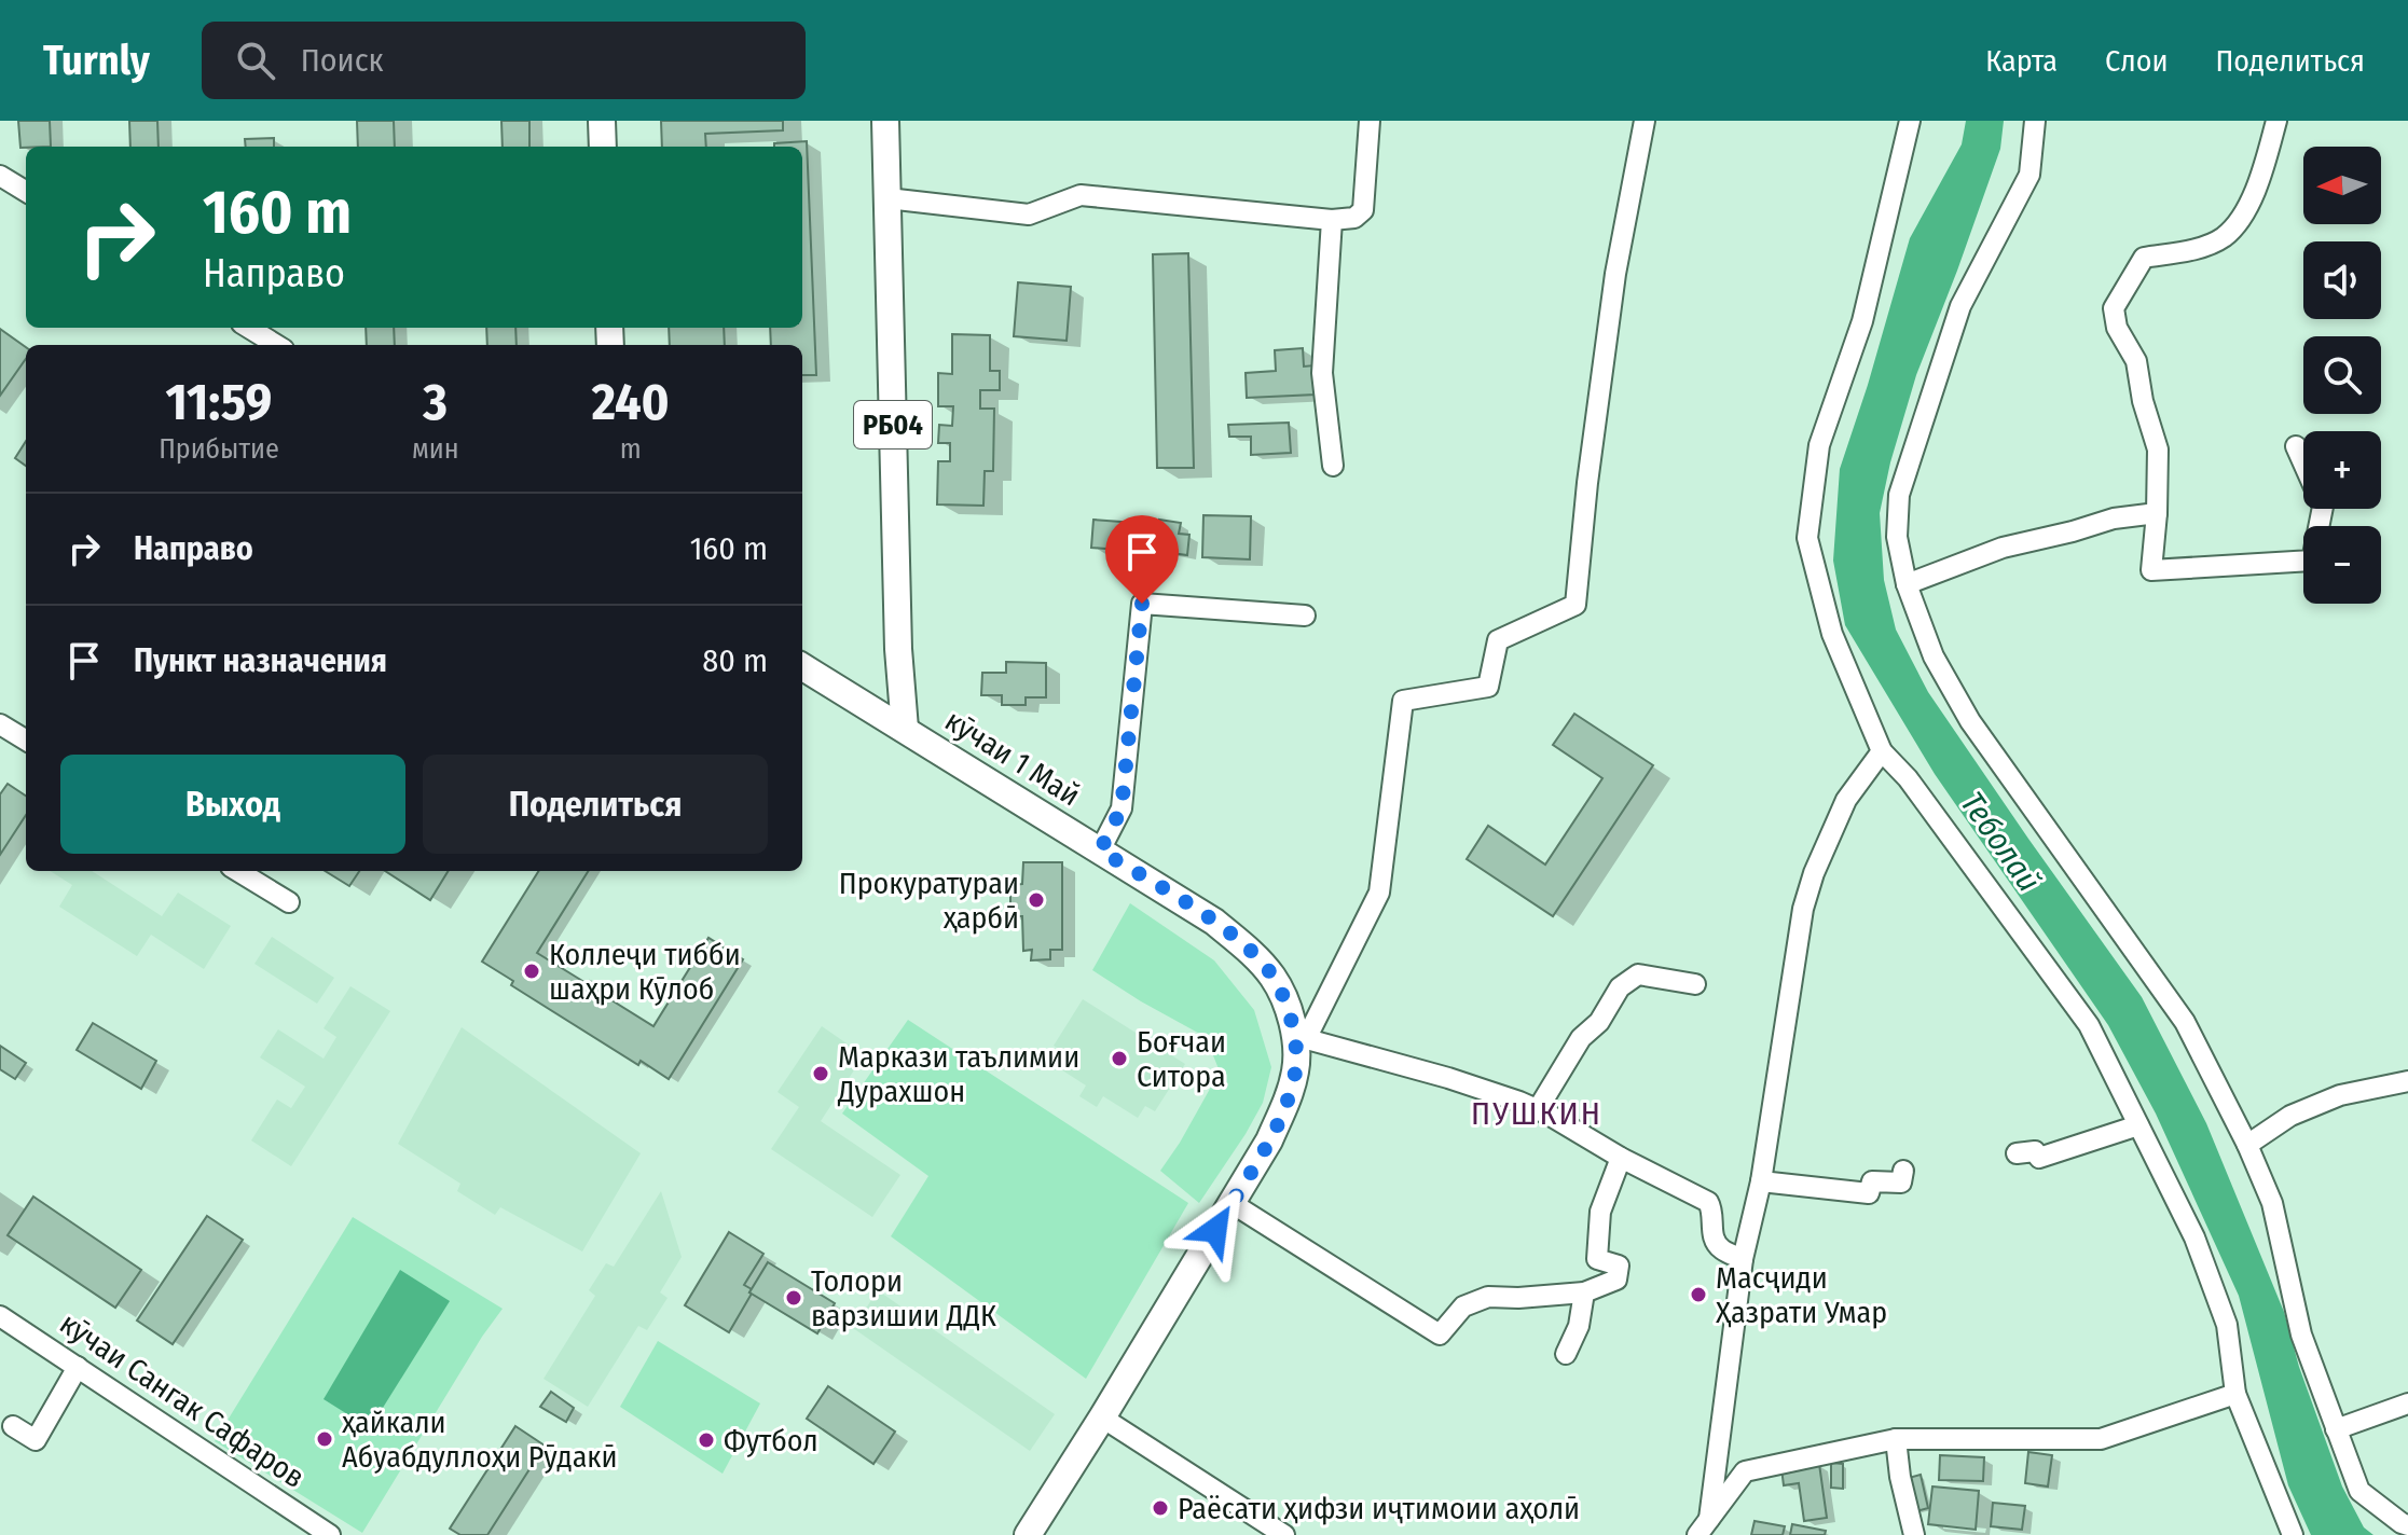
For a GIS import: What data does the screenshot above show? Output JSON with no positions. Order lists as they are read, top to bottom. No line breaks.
{"streets":{"main road":["РБ04","кӯчаи 1 Май"],"street":["кӯчаи Сангак Сафаров"]},"districts":["ПУШКИН"],"water":["Теболай"],"places":["Прокуратураи ҳарбӣ","Коллеҷи тибби шаҳри Кӯлоб","Боғчаи Ситора","Маркази таълимии Дурахшон","Масҷиди Ҳазрати Умар","Толори варзишии ДДК","ҳайкали Абуабдуллоҳи Рӯдакӣ","Футбол","Раёсати ҳифзи иҷтимоии аҳолӣ"],"north":"left","page":{"header":"Turnly","search":"Поиск","nav":["Карта","Слои","Поделиться"],"map_buttons":["+","−"],"turn":["160 m","Направо"],"eta":["11:59","Прибытие","3","мин","240","m"],"list":[{"name":"Направо","value":"160 m"},{"name":"Пункт назначения","value":"80 m"}],"buttons":["Выход","Поделиться"]}}
